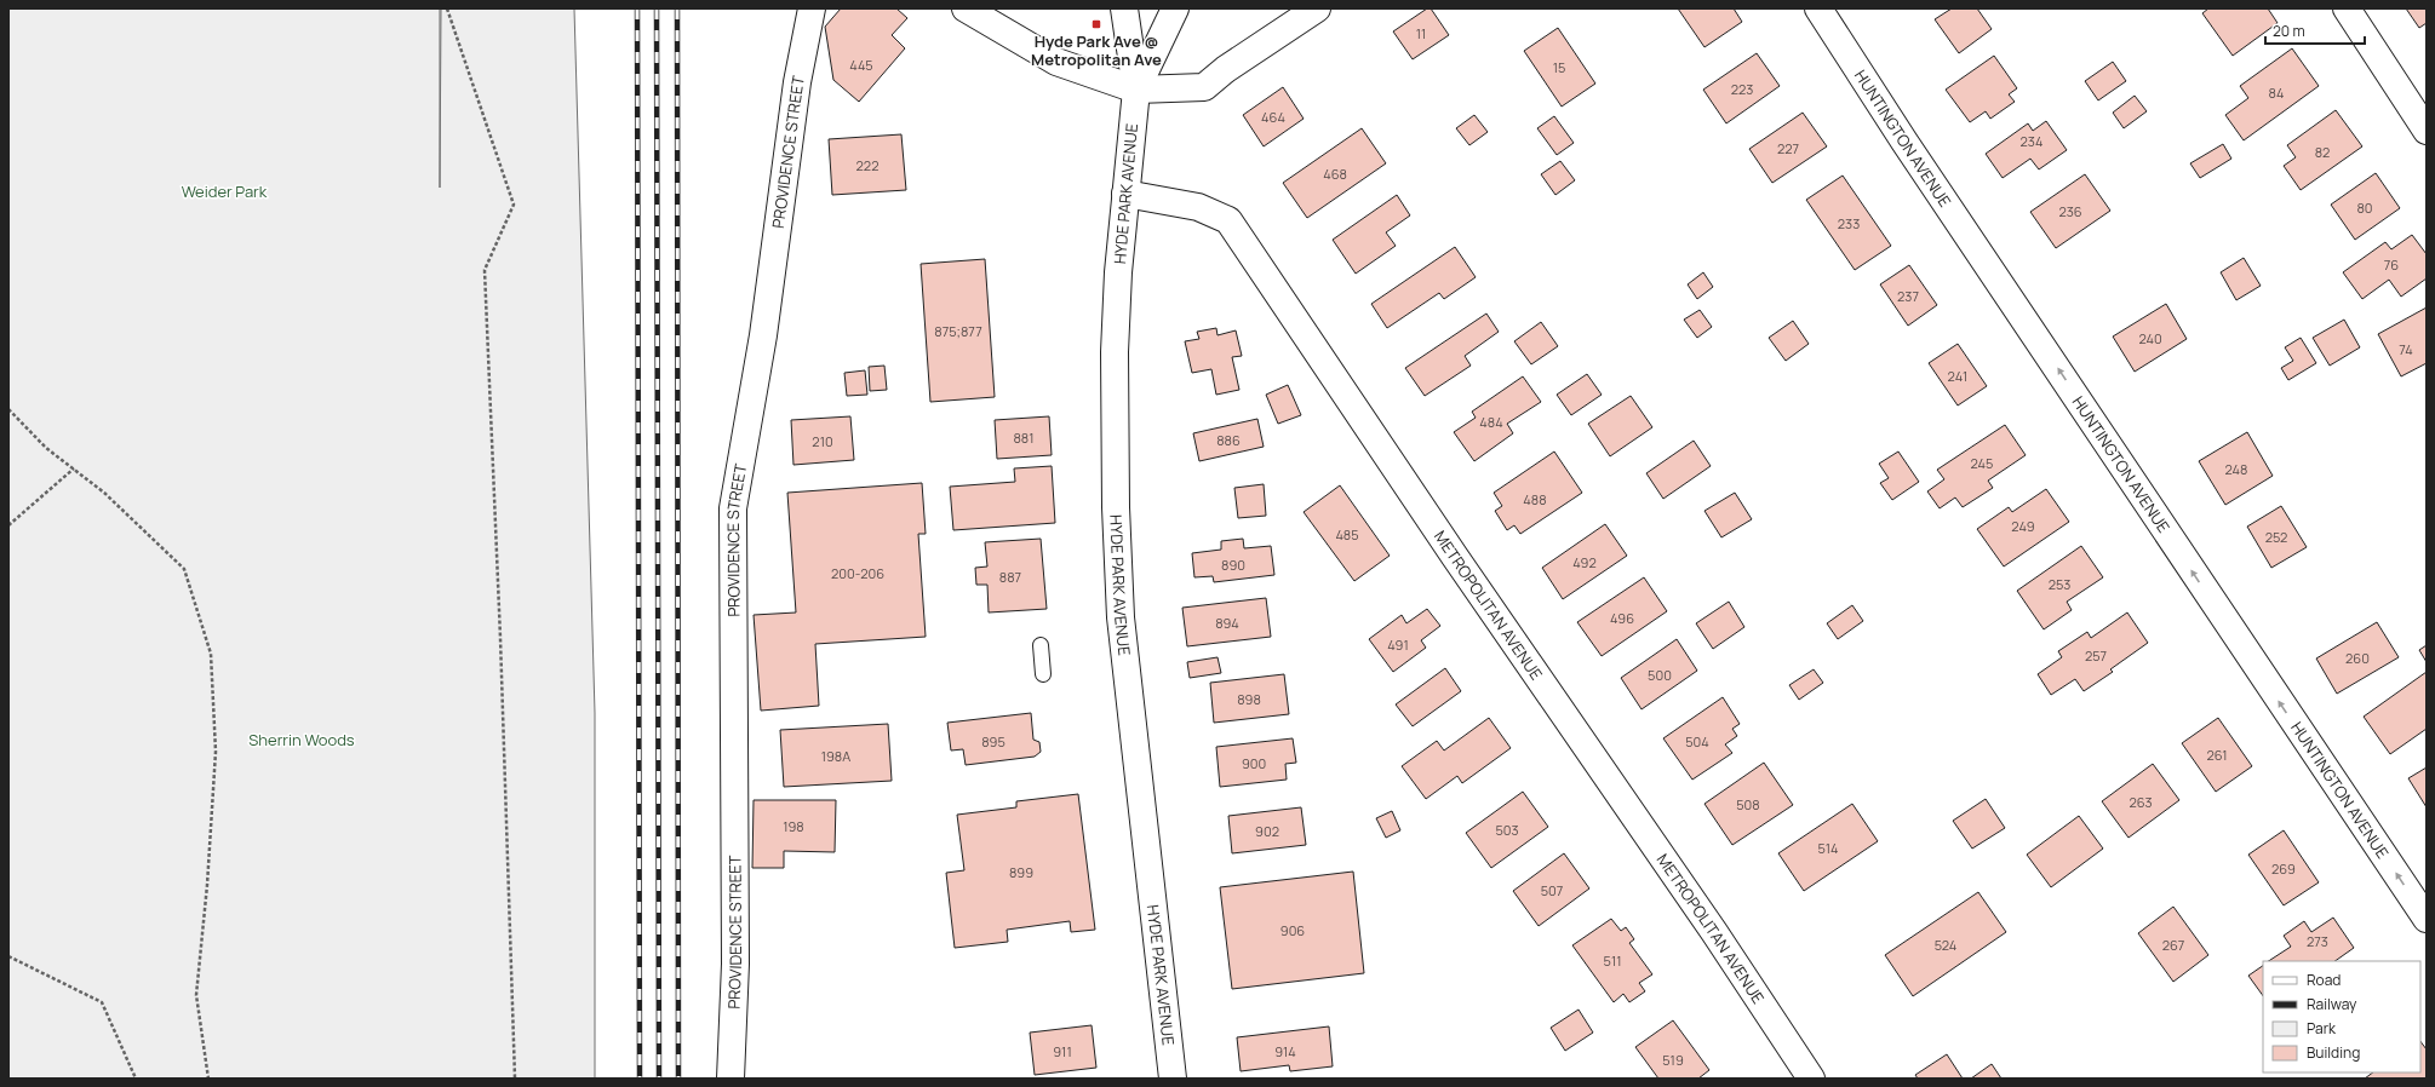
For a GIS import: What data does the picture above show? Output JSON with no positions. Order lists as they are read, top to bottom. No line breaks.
{"streets":{"street":["HUNTINGTON AVENUE","PROVIDENCE STREET","HYDE PARK AVENUE","METROPOLITAN AVENUE"]},"crossings":[["HYDE PARK AVENUE","METROPOLITAN AVENUE"]],"one_way":["HUNTINGTON AVENUE"],"parks":["Weider Park","Sherrin Woods"],"places":{"transit":["Hyde Park Ave @ Metropolitan Ave"]},"house_numbers":["11","445","15","223","84","464","234","227","82","222","468","80","236","233","76","237","875;877","240","74","241","484","881","886","210","245","248","488","249","485","252","492","890","200-206","887","253","496","894","491","257","260","500","898","895","504","261","198A","900","263","508","198","503","902","514","269","899","507","906","273","524","267","511","911","914","519"],"legend":["Road","Railway","Park","Building"],"scale_bar":"20 m"}
